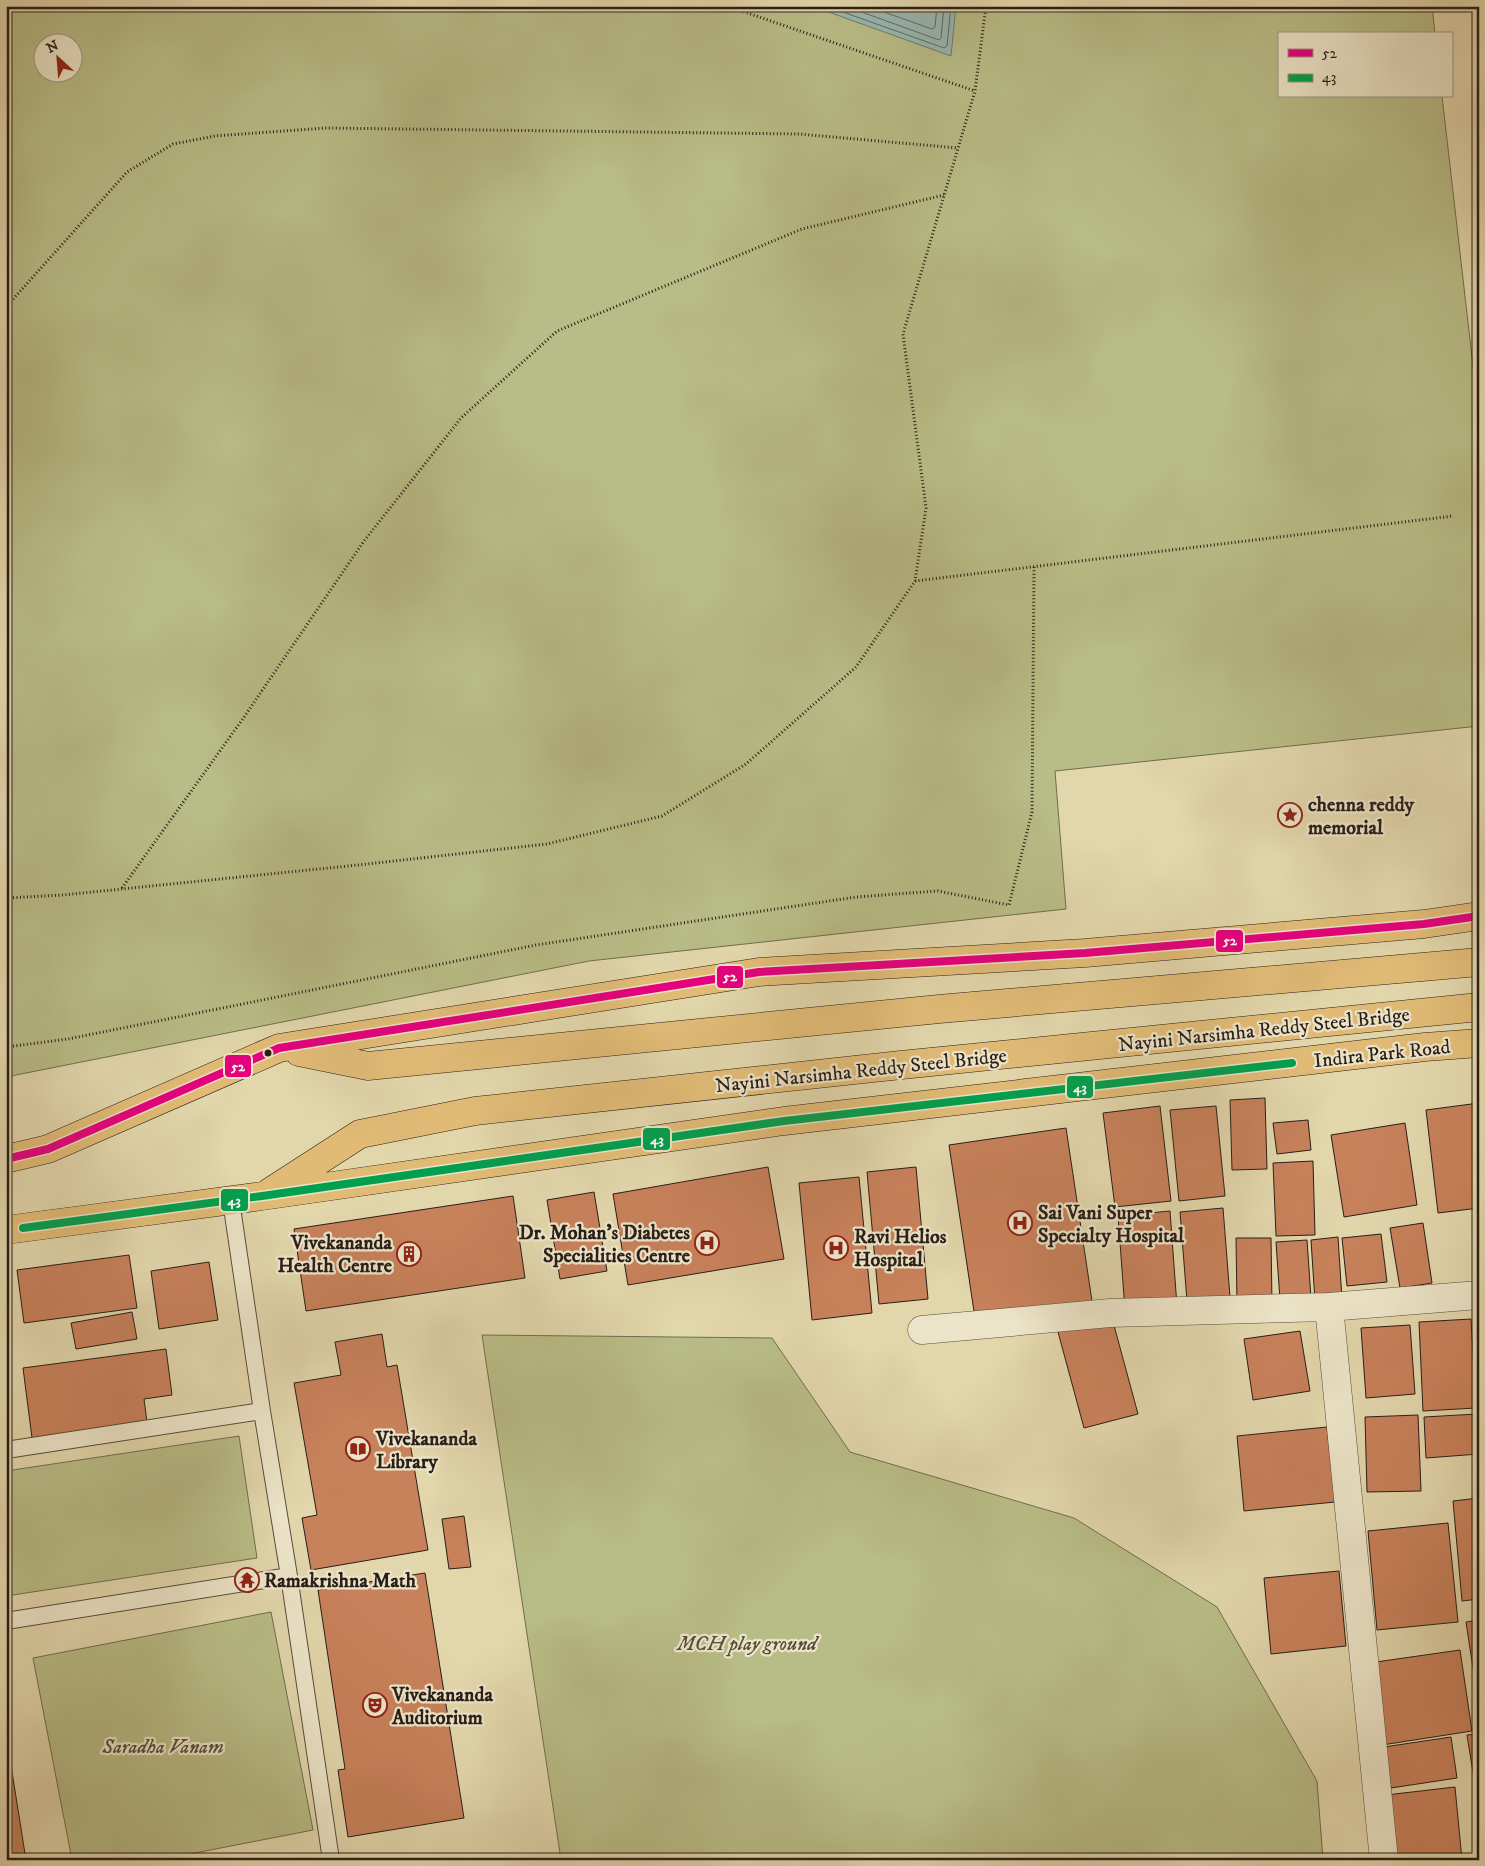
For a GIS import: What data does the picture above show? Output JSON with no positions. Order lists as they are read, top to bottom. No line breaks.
{"streets":{"main road":["Nayini Narsimha Reddy Steel Bridge","Indira Park Road"]},"crossings":[["Nayini Narsimha Reddy Steel Bridge","Indira Park Road"]],"parks":["MCH play ground","Saradha Vanam"],"places":{"place":["chenna reddy memorial"],"hospital":["Sai Vani Super Specialty Hospital","Dr. Mohan's Diabetes Specialities Centre","Ravi Helios Hospital"],"building":["Vivekananda Health Centre"],"library":["Vivekananda Library"],"temple":["Ramakrishna Math"],"theatre":["Vivekananda Auditorium"]},"lines":["transit line 52","transit line 43"],"legend":["52","43"],"north":"top left"}
